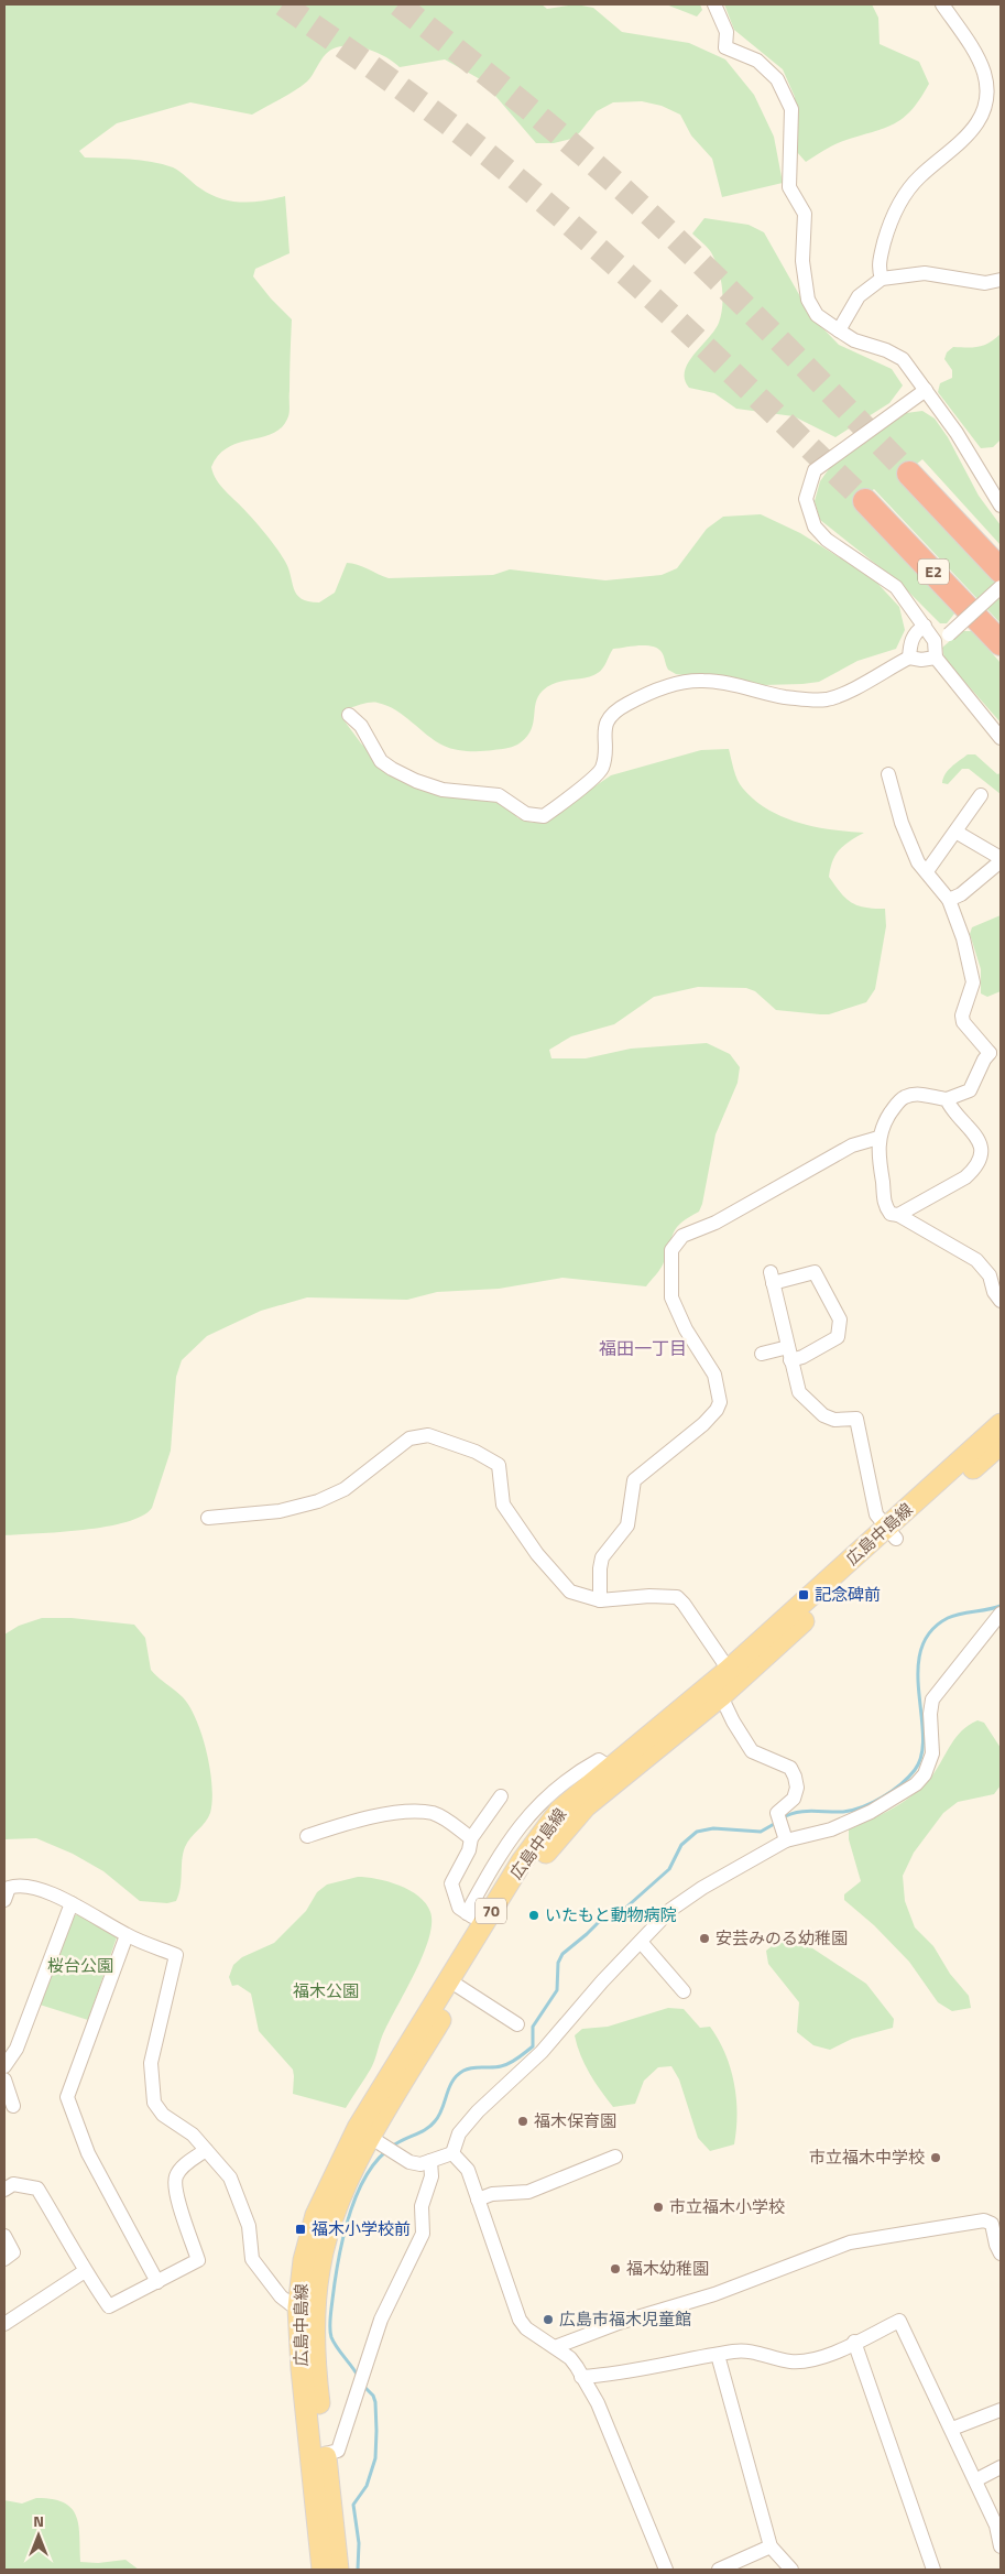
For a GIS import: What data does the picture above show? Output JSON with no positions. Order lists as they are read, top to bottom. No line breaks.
{"streets":{"highway":["E2"],"main road":["広島中島線","70"]},"districts":["福田一丁目"],"parks":["桜台公園","福木公園"],"places":{"transit":["記念碑前","福木小学校前"],"other":["いたもと動物病院","安芸みのる幼稚園","福木保育園","市立福木中学校","市立福木小学校","福木幼稚園","広島市福木児童館"]},"north":"top"}
